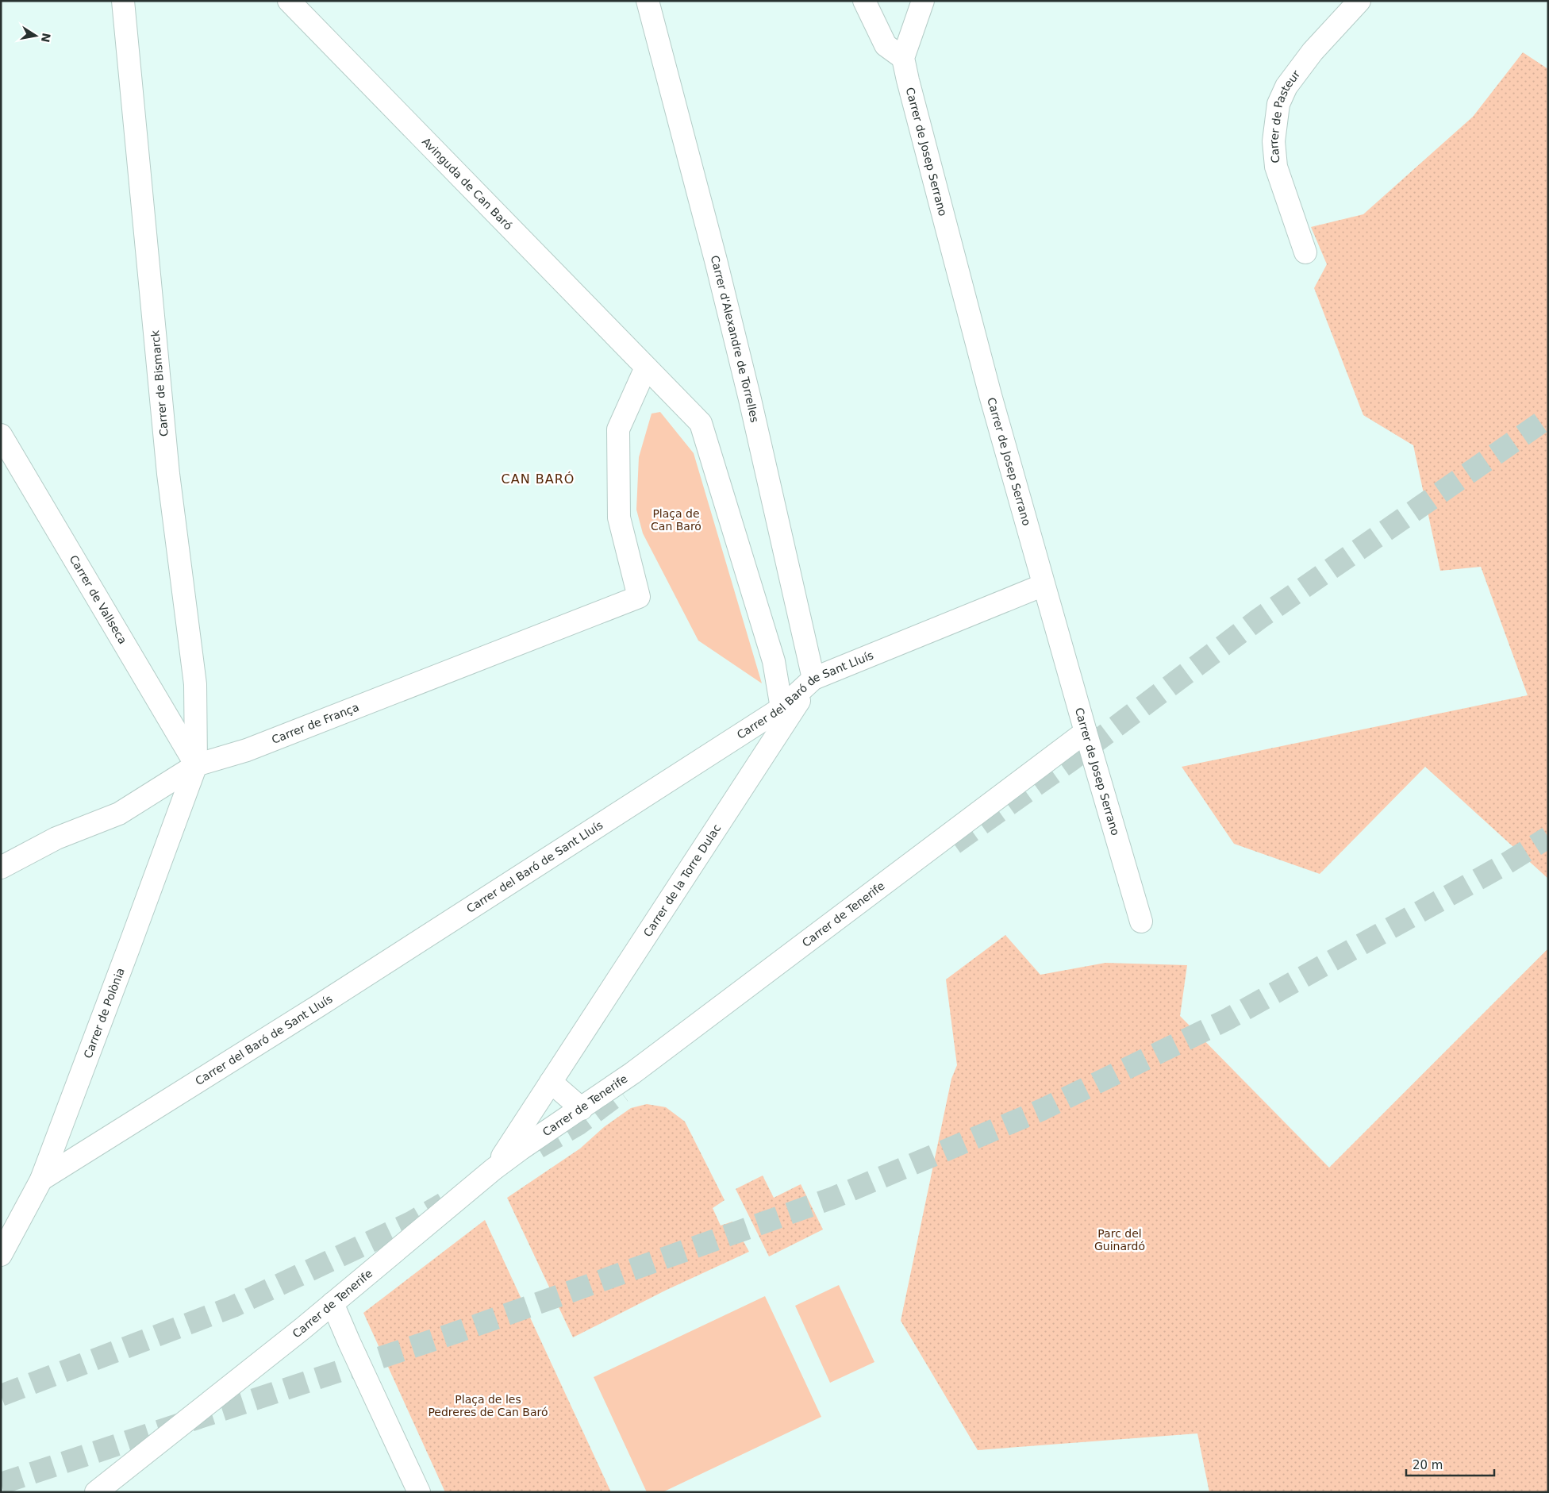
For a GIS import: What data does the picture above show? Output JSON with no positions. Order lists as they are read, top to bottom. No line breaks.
{"streets":{"street":["Carrer de Pasteur","Carrer de Josep Serrano","Avinguda de Can Baró","Carrer d'Alexandre de Torrelles","Carrer de Bismarck","Carrer de Vallseca","Carrer del Baró de Sant Lluís","Carrer de França","Carrer de la Torre Dulac","Carrer de Tenerife","Carrer de Polònia"]},"crossings":[["Carrer de Josep Serrano","Carrer del Baró de Sant Lluís"],["Carrer de Josep Serrano","Carrer de Tenerife"],["Avinguda de Can Baró","Carrer de França"],["Carrer d'Alexandre de Torrelles","Carrer del Baró de Sant Lluís"],["Carrer d'Alexandre de Torrelles","Carrer de la Torre Dulac"],["Carrer de Bismarck","Carrer de Vallseca"],["Carrer de Bismarck","Carrer de França"],["Carrer de Bismarck","Carrer de Polònia"],["Carrer de Vallseca","Carrer de França"],["Carrer de Vallseca","Carrer de Polònia"],["Carrer del Baró de Sant Lluís","Carrer de la Torre Dulac"],["Carrer del Baró de Sant Lluís","Carrer de Polònia"],["Carrer de França","Carrer de Polònia"],["Carrer de la Torre Dulac","Carrer de Tenerife"]],"districts":["CAN BARÓ"],"parks":["Plaça de Can Baró","Parc del Guinardó","Plaça de les Pedreres de Can Baró"],"scale_bar":"20 m","north":"right"}
